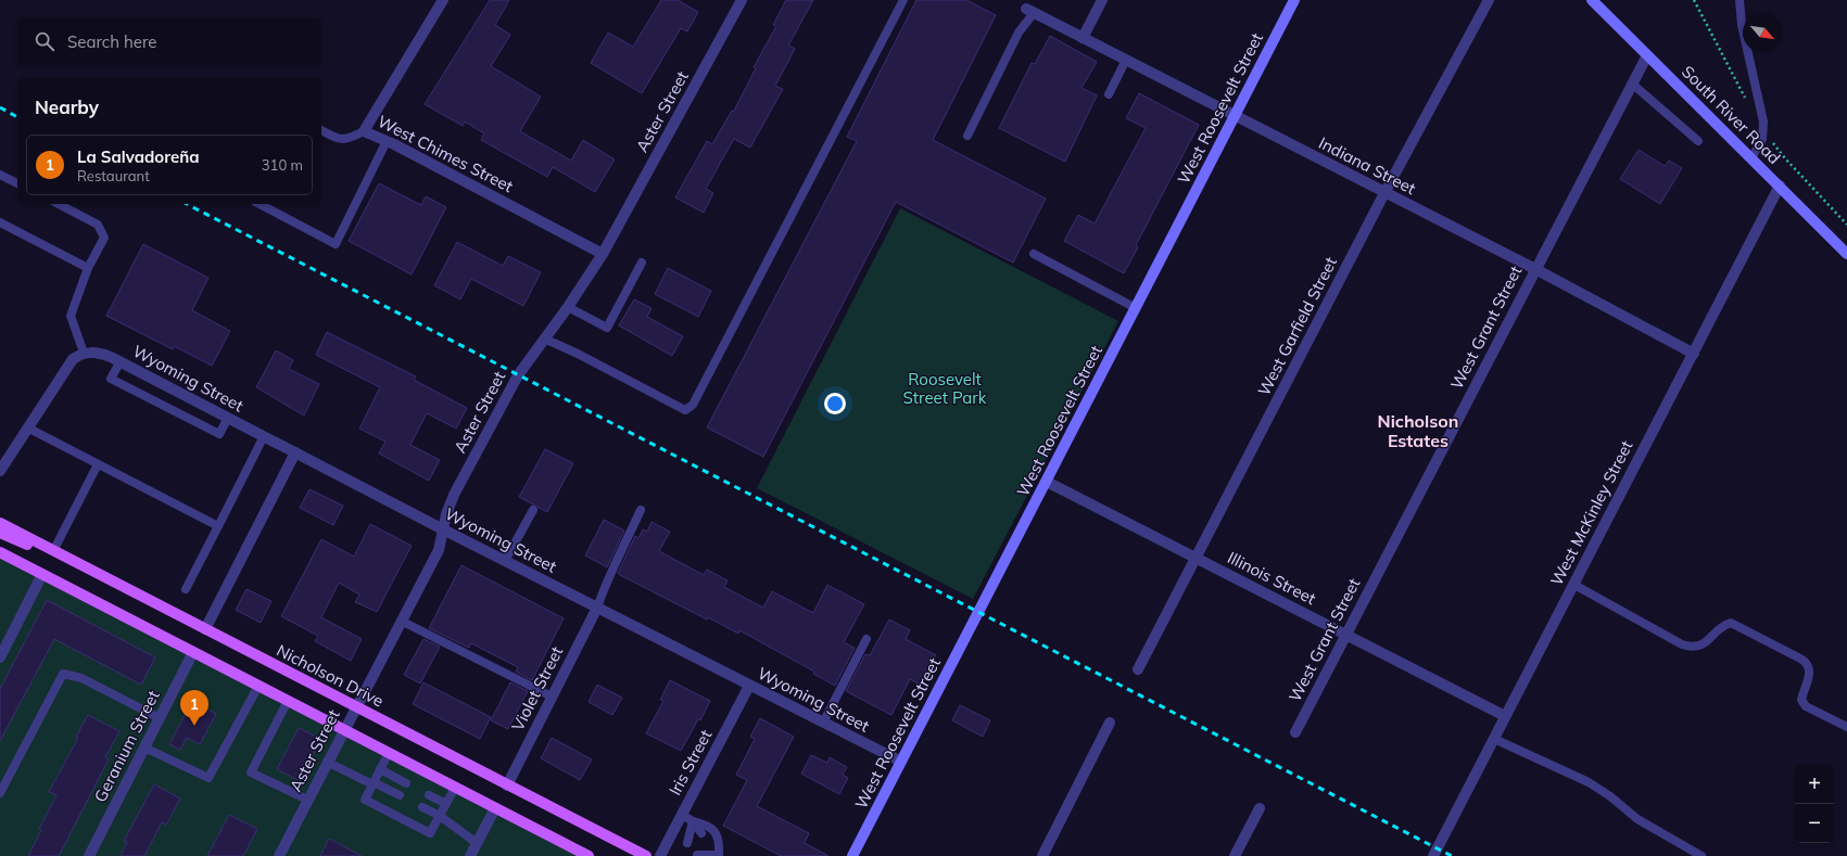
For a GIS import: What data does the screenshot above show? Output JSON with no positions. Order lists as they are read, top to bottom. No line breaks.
{"streets":{"main road":["West Roosevelt Street","South River Road","Nicholson Drive"],"street":["Aster Street","West Chimes Street","Indiana Street","West Garfield Street","West Grant Street","Wyoming Street","West McKinley Street","Illinois Street","Violet Street","Geranium Street","Iris Street"]},"crossings":[["West Roosevelt Street","Indiana Street"],["West Roosevelt Street","Wyoming Street"],["West Roosevelt Street","Illinois Street"],["Aster Street","West Chimes Street"],["Aster Street","Wyoming Street"],["Aster Street","Nicholson Drive"],["South River Road","West Grant Street"],["South River Road","West McKinley Street"],["Indiana Street","West Garfield Street"],["Indiana Street","West Grant Street"],["Indiana Street","West McKinley Street"],["West Garfield Street","Illinois Street"],["West Grant Street","Illinois Street"],["Wyoming Street","Violet Street"],["Wyoming Street","Iris Street"],["West McKinley Street","Illinois Street"],["Nicholson Drive","Violet Street"]],"districts":["Nicholson Estates"],"parks":["Roosevelt Street Park"],"north":"bottom right","page":{"search":"Search here","heading":"Nearby","list":[{"mark":"1","name":"La Salvadoreña","note":"Restaurant","value":"310 m"}],"pins":"1","map_buttons":["+","−"]}}
